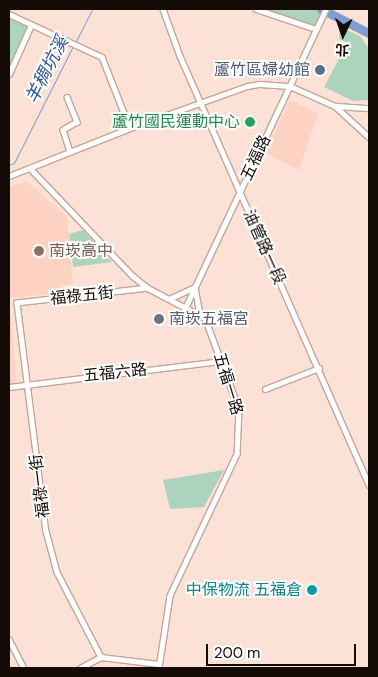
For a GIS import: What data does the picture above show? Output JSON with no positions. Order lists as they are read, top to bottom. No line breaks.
{"streets":{"street":["五福路","油管路一段","福祿五街","五福六路","五福一路","福祿一街"]},"crossings":[["五福路","油管路一段"],["福祿五街","福祿一街"],["五福六路","五福一路"],["五福六路","福祿一街"]],"water":["羊稠坑溪"],"places":["蘆竹區婦幼館","蘆竹國民運動中心","南崁高中","南崁五福宮","中保物流 五福倉"],"scale_bar":"200 m","north":"bottom"}
